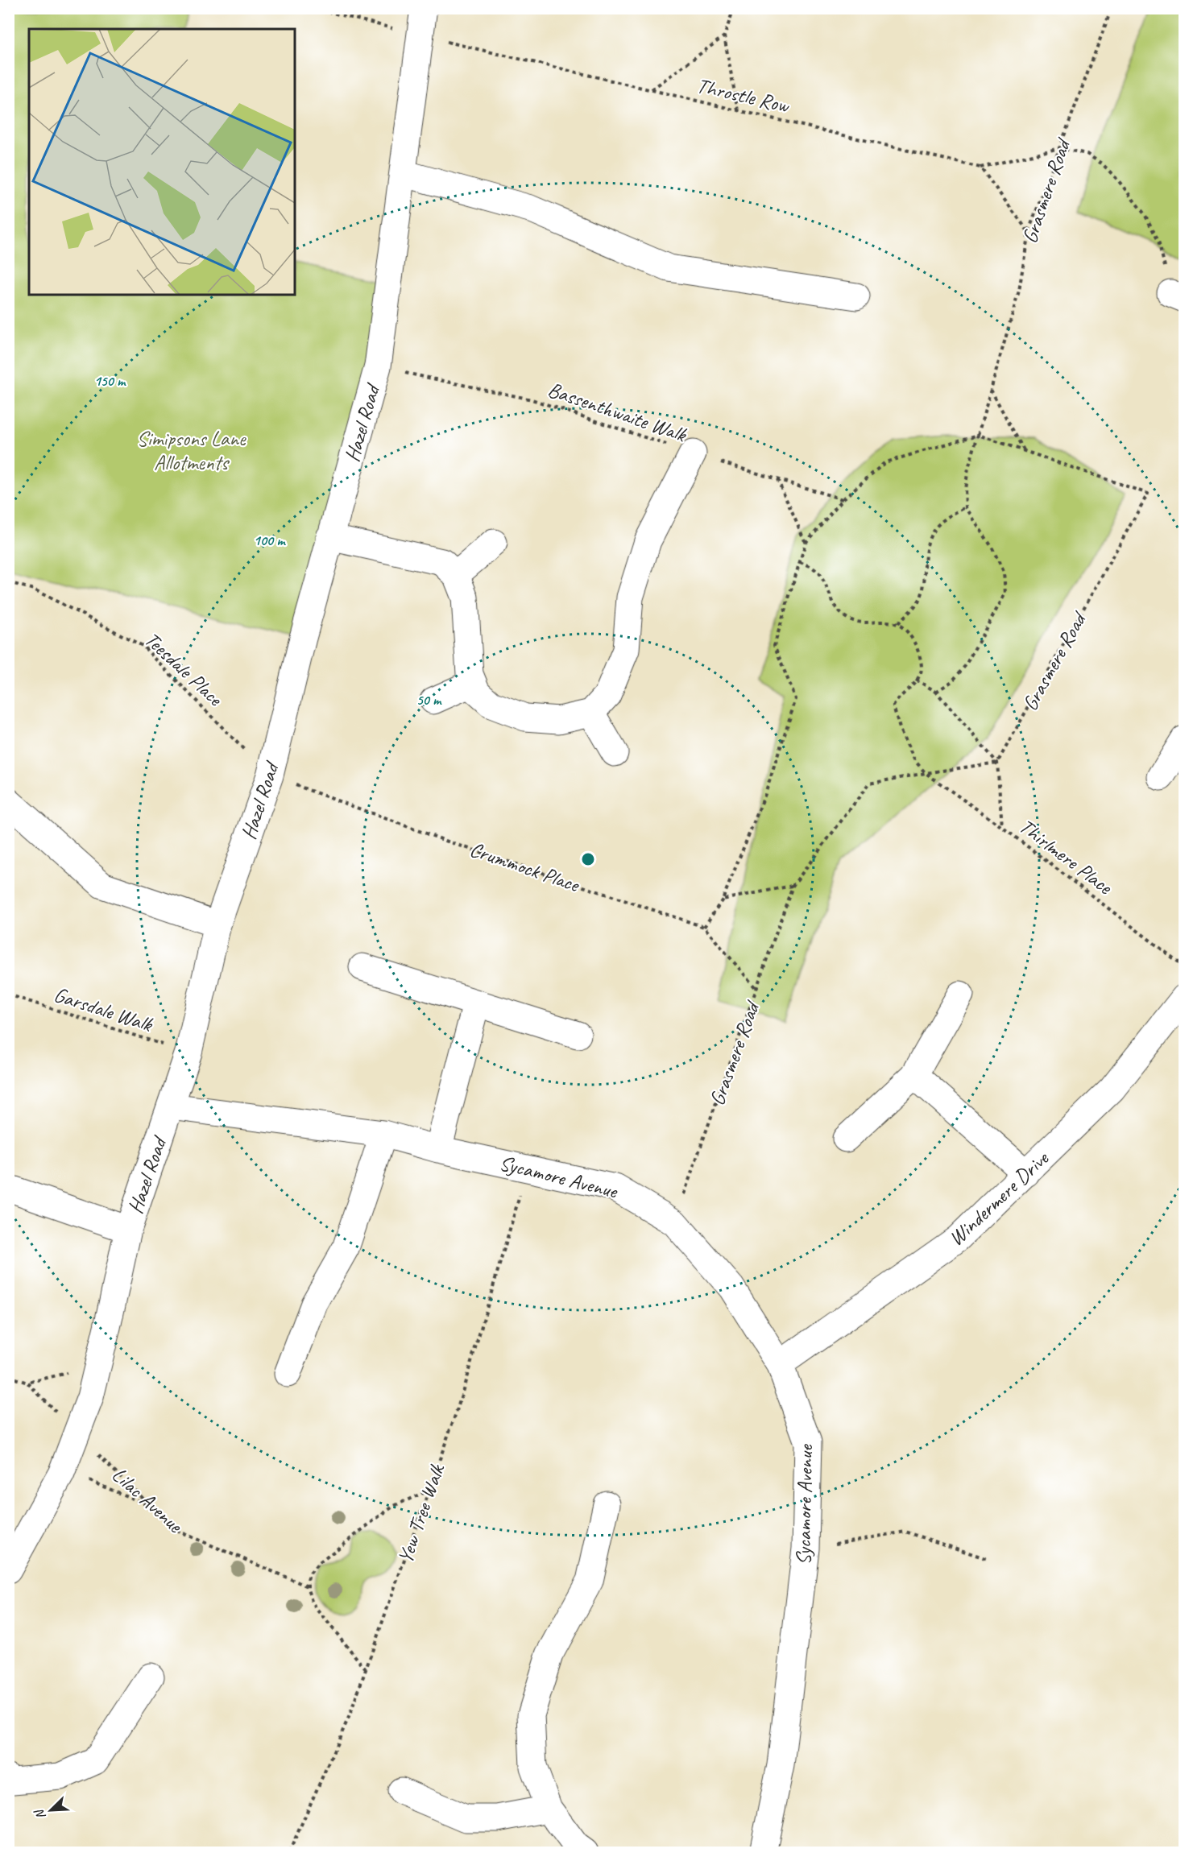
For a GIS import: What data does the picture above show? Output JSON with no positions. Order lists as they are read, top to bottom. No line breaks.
{"streets":{"street":["Hazel Road","Sycamore Avenue","Windermere Drive"],"path":["Throstle Row","Grasmere Road","Bassenthwaite Walk","Teesdale Place","Thirlmere Place","Crummock Place","Garsdale Walk","Lilac Avenue","Yew Tree Walk"]},"crossings":[["Throstle Row","Hazel Road"],["Grasmere Road","Thirlmere Place"],["Grasmere Road","Sycamore Avenue"],["Bassenthwaite Walk","Hazel Road"],["Hazel Road","Teesdale Place"],["Hazel Road","Crummock Place"],["Hazel Road","Garsdale Walk"],["Hazel Road","Sycamore Avenue"],["Hazel Road","Lilac Avenue"],["Teesdale Place","Crummock Place"],["Sycamore Avenue","Windermere Drive"],["Sycamore Avenue","Yew Tree Walk"]],"parks":["Simipsons Lane Allotments"],"north":"bottom left","rings":["150 m","100 m","50 m"]}
